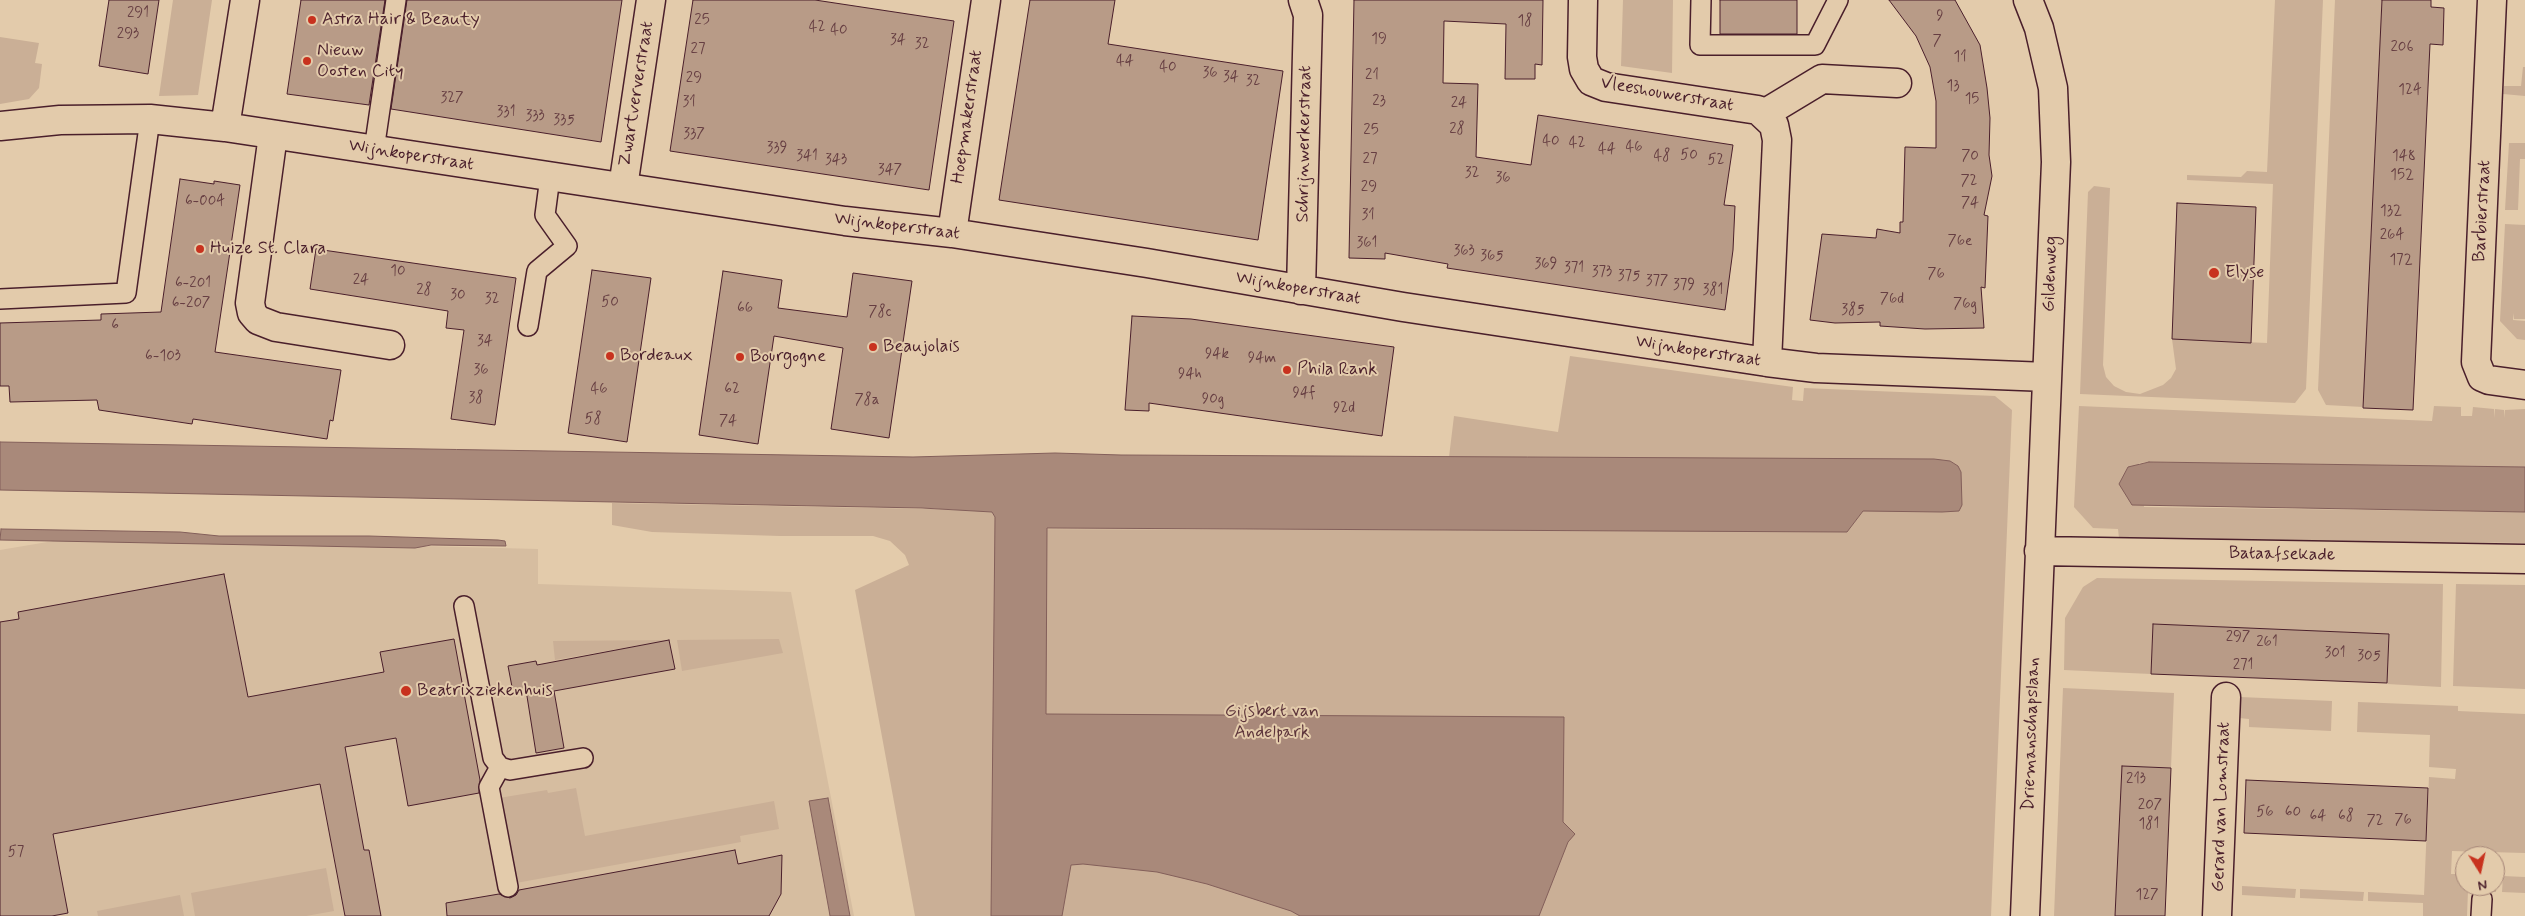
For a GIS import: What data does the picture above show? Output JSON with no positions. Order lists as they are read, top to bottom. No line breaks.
{"streets":{"street":["Zwartververstraat","Vleeshouwerstraat","Hoepmakerstraat","Schrijnwerkerstraat","Wijnkoperstraat","Barbierstraat","Gildenweg","Bataafsekade","Driemanschapslaan","Gerard van Lomstraat"]},"crossings":[["Zwartververstraat","Wijnkoperstraat"],["Hoepmakerstraat","Wijnkoperstraat"],["Schrijnwerkerstraat","Wijnkoperstraat"],["Wijnkoperstraat","Gildenweg"],["Gildenweg","Bataafsekade"],["Gildenweg","Driemanschapslaan"],["Bataafsekade","Driemanschapslaan"]],"parks":["Gijsbert van Andelpark"],"places":["Astra Hair & Beauty","Nieuw Oosten City","Huize St. Clara","Elyse","Beaujolais","Bordeaux","Bourgogne","Phila Rank","Beatrixziekenhuis"],"house_numbers":["291","9","25","18","42","40","293","19","34","7","32","206","27","11","44","40","36","21","34","29","32","13","124","327","15","23","31","24","331","333","335","28","25","337","40","42","46","339","44","50","341","48","70","148","27","343","52","347","32","152","36","72","29","6-004","74","132","31","264","76e","361","363","365","172","369","371","10","373","76","375","24","377","6-201","379","28","381","30","32","76d","50","6-207","76g","66","385","78c","6","34","94k","6-103","94m","36","94h","46","62","94f","38","90g","78a","92d","58","74","297","261","301","305","271","213","207","56","60","64","68","76","72","181","57","127"],"north":"bottom"}
